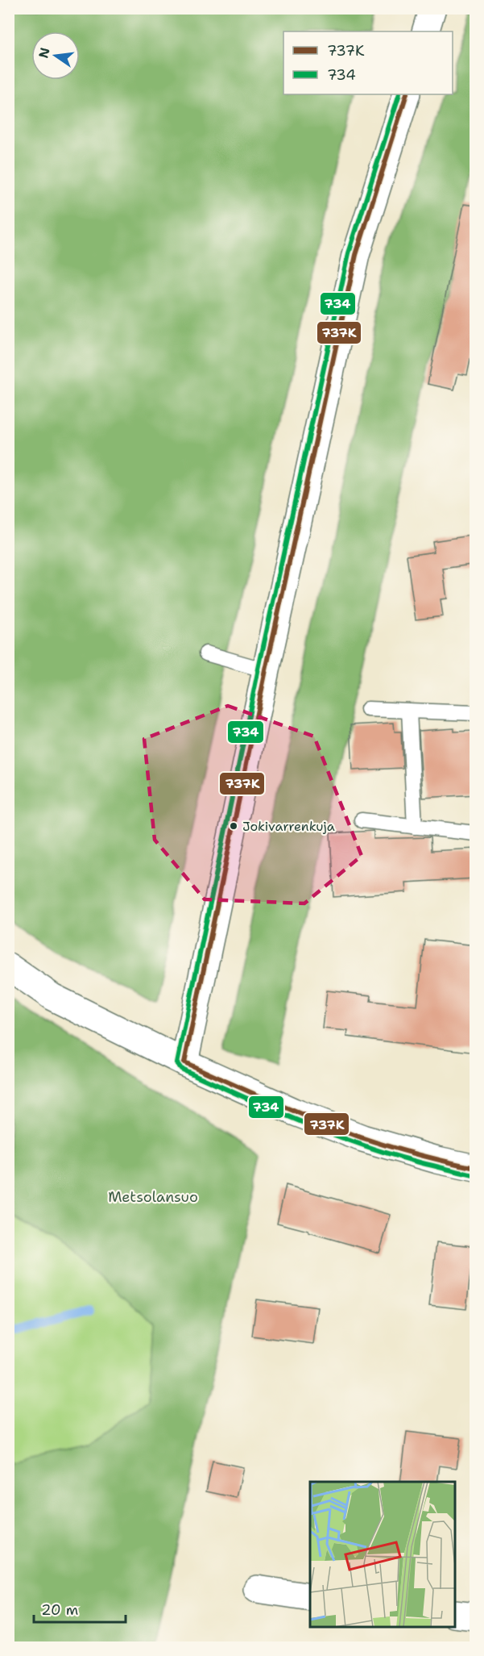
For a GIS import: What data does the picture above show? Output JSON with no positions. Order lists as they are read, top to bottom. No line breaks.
{"parks":["Metsolansuo"],"places":["Jokivarrenkuja"],"lines":["transit line 737K","transit line 734"],"legend":["737K","734"],"scale_bar":"20 m","north":"left"}
